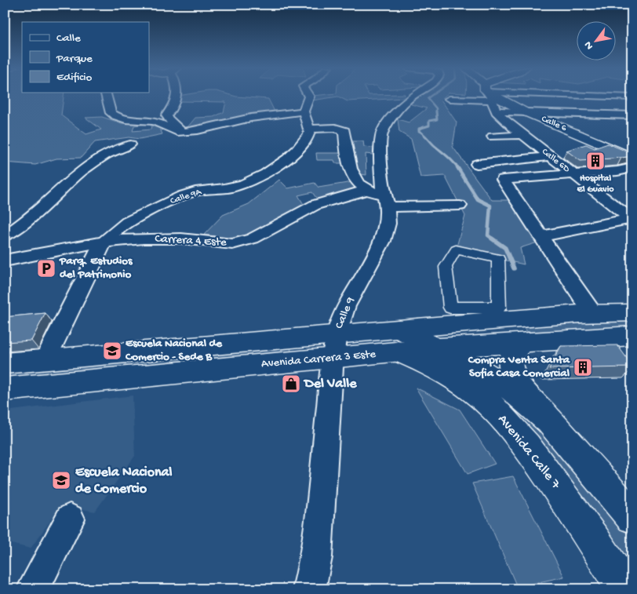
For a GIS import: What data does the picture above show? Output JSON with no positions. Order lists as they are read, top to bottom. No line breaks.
{"streets":{"main road":["Calle 6","Avenida Carrera 3 Este","Avenida Calle 7"],"street":["Calle 6D","Calle 9A","Carrera 4 Este","Calle 9"]},"crossings":[["Calle 6","Calle 6D"],["Calle 9A","Carrera 4 Este"],["Calle 9A","Avenida Carrera 3 Este"],["Calle 9","Avenida Carrera 3 Este"],["Avenida Carrera 3 Este","Avenida Calle 7"]],"places":{"building":["Hospital El Guavio","Compra Venta Santa Sofia Casa Comercial"],"parking":["Parq. Estudios del Patrimonio"],"school or university":["Escuela Nacional de Comercio - Sede B","Escuela Nacional de Comercio"],"shop":["Del Valle"]},"legend":["Calle","Parque","Edificio"],"north":"bottom left"}
